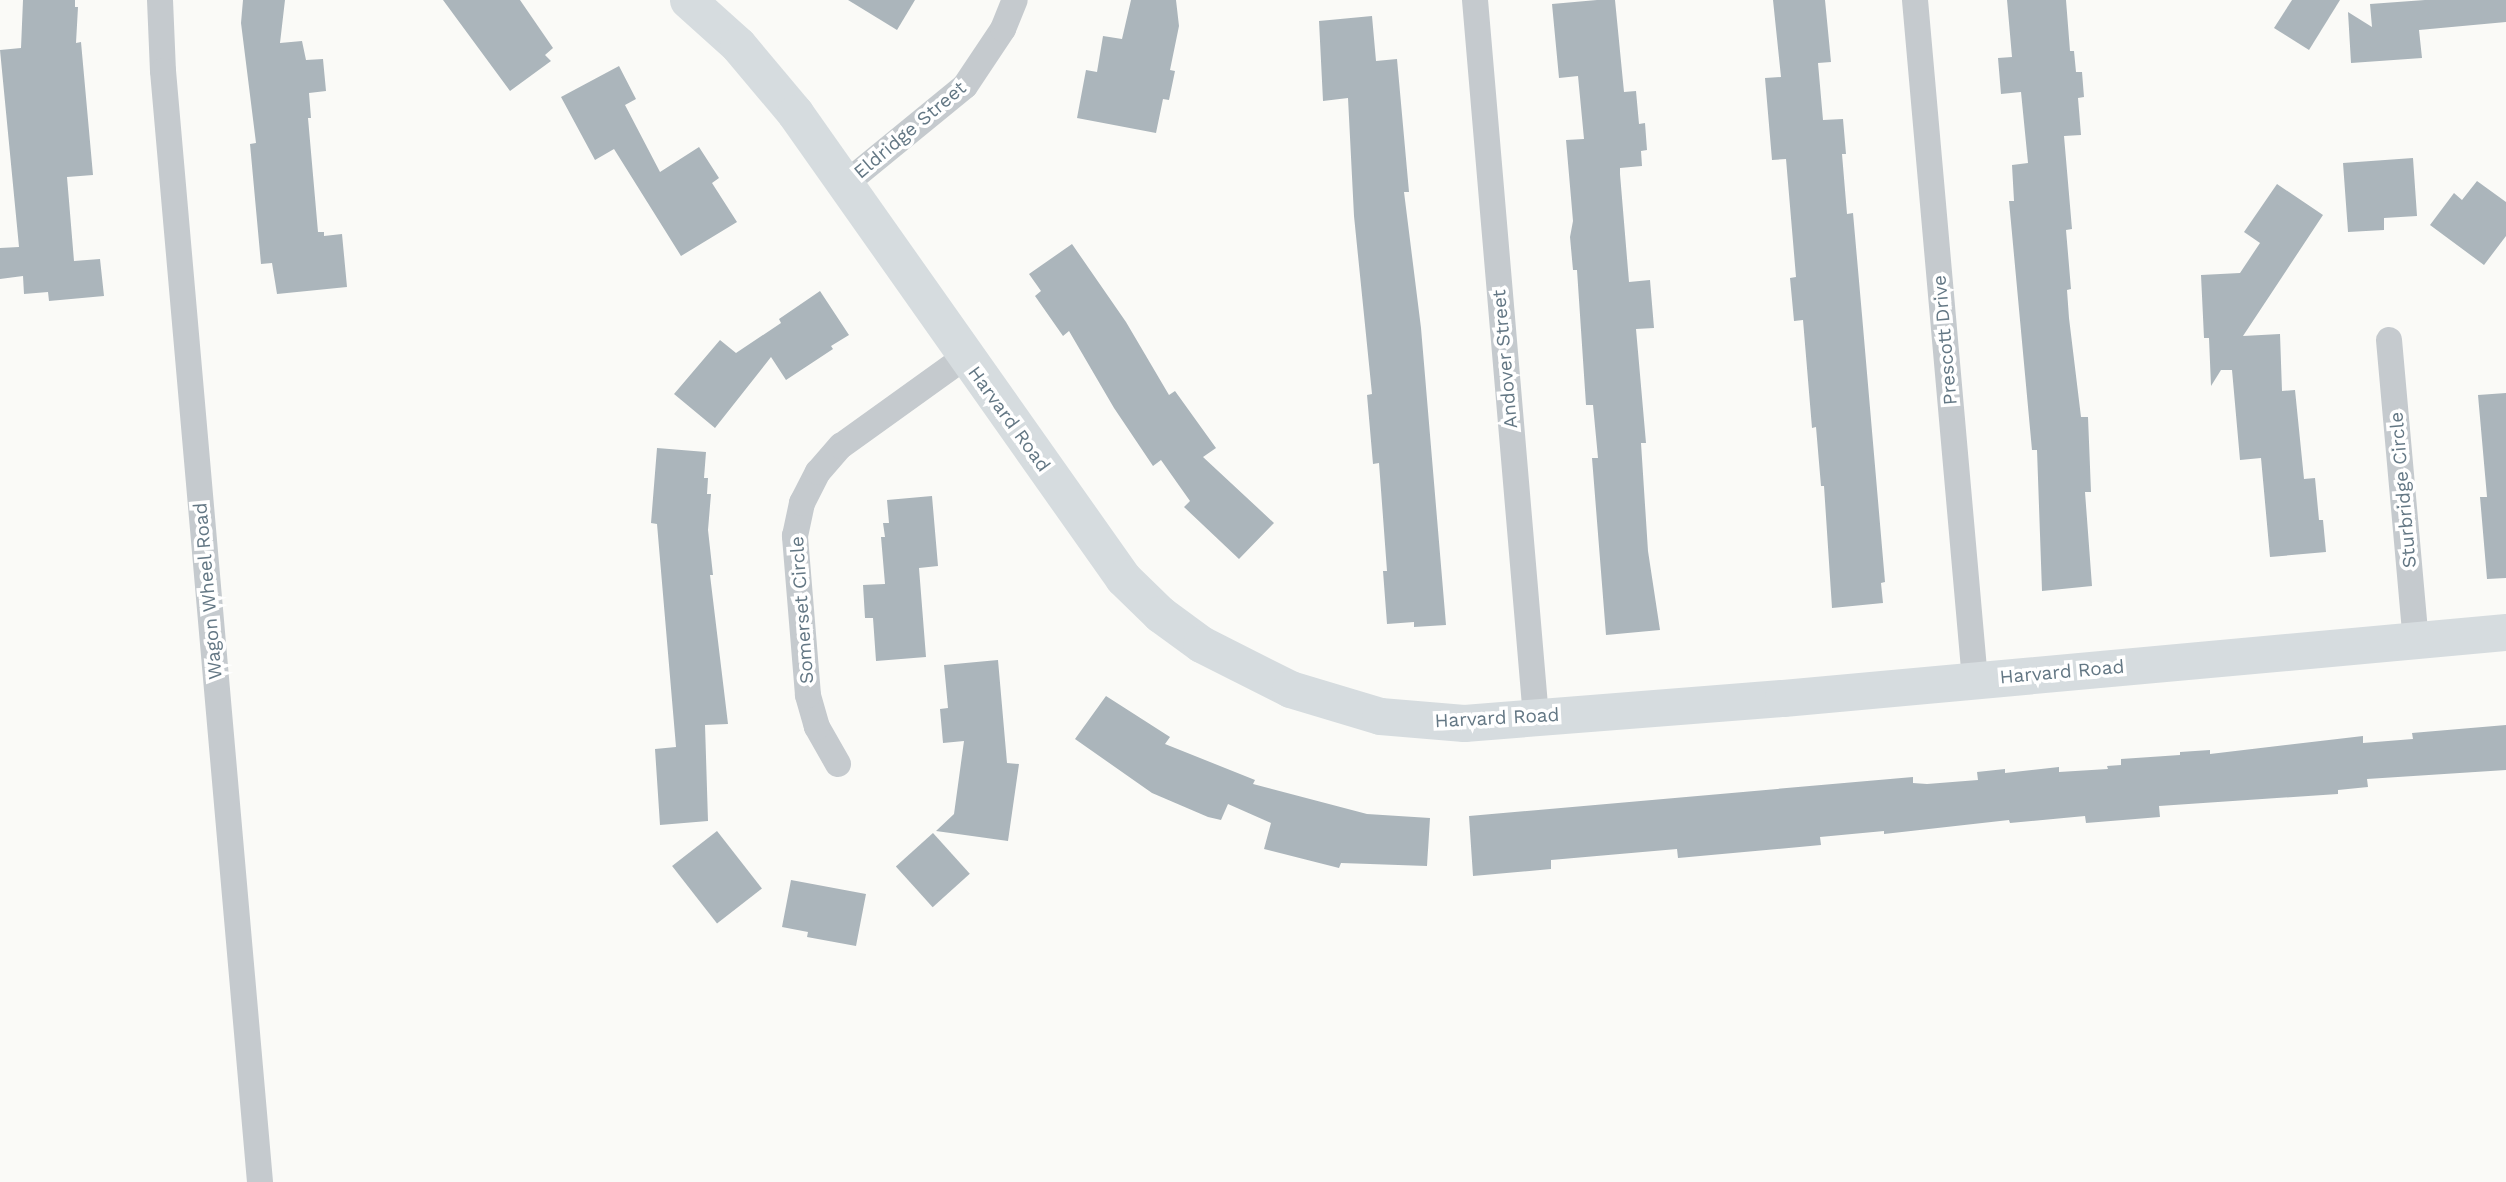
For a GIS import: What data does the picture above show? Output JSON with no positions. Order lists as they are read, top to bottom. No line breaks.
{"streets":{"street":["Eldridge Street","Prescott Drive","Andover Street","Harvard Road","Sturbridge Circle","Wagon Wheel Road","Somerset Circle"]},"crossings":[["Eldridge Street","Harvard Road"],["Prescott Drive","Harvard Road"],["Andover Street","Harvard Road"],["Harvard Road","Sturbridge Circle"],["Harvard Road","Somerset Circle"]]}
